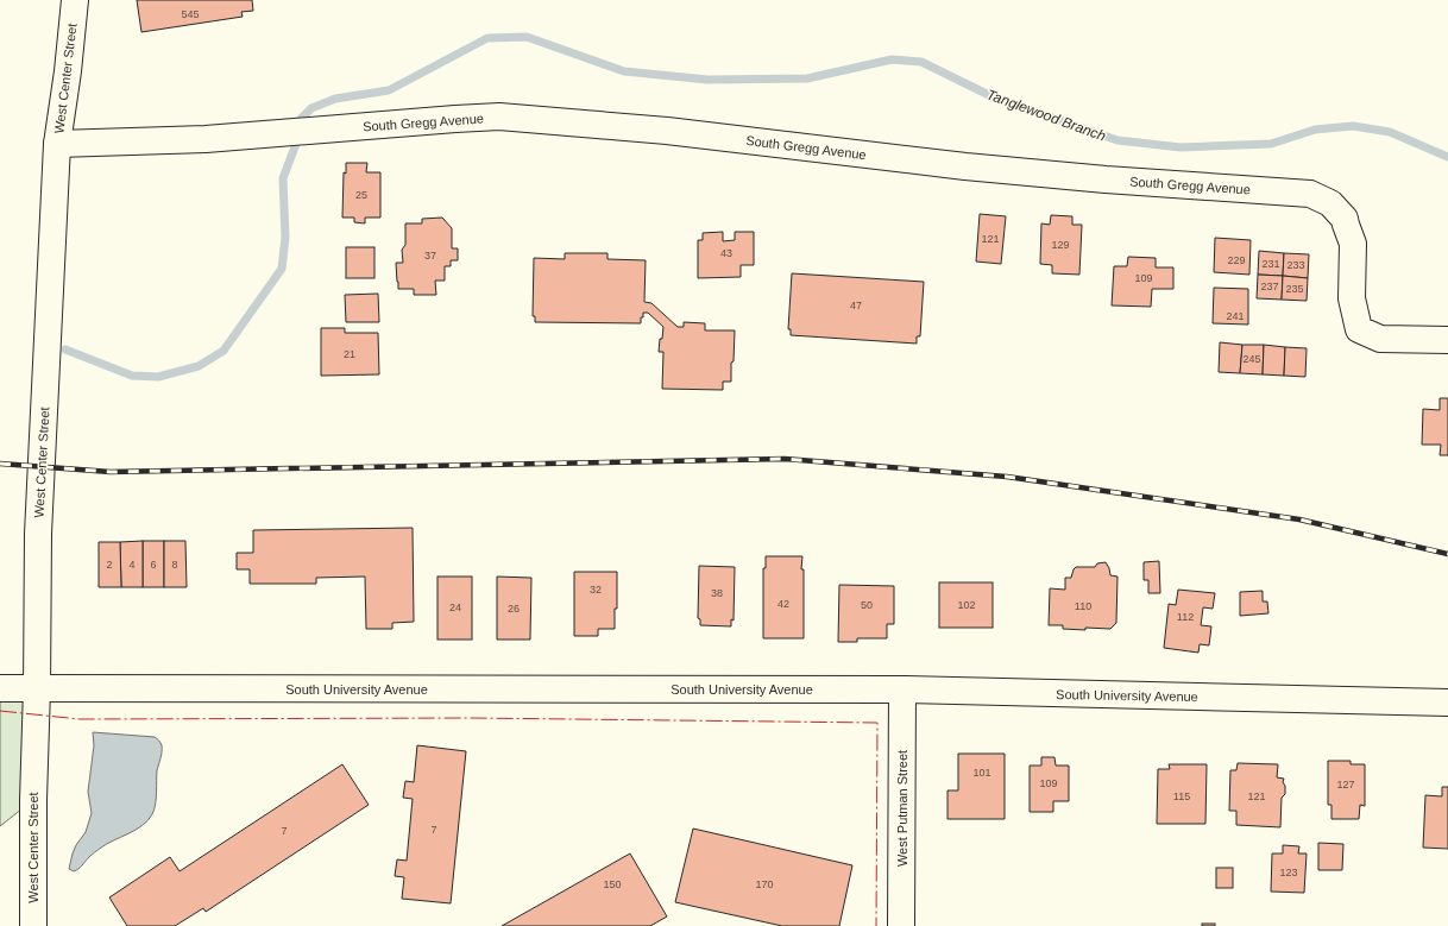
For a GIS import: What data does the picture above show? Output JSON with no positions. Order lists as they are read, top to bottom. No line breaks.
{"streets":{"street":["West Center Street","South Gregg Avenue","South University Avenue","West Putman Street"]},"crossings":[["West Center Street","South Gregg Avenue"],["West Center Street","South University Avenue"],["South University Avenue","West Putman Street"]],"water":["Tanglewood Branch"],"house_numbers":["545","25","121","129","43","37","229","231","233","109","237","235","47","241","21","245","2","4","6","8","32","38","42","50","102","110","24","26","112","101","109","127","115","121","7","7","123","150","170"]}
